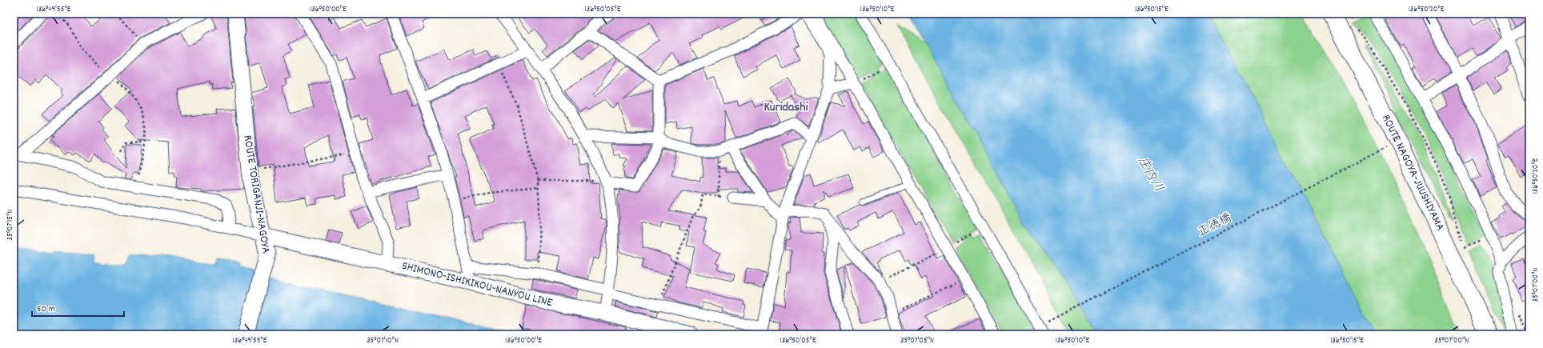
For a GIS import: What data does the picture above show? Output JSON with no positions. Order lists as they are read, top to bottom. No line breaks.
{"streets":{"main road":["ROUTE NAGOYA-JUUSHIYAMA","ROUTE TORIGANJI-NAGOYA","SHIMONO-ISHIKIKOU-NANYOU LINE"],"path":["正徳橋"]},"crossings":[["ROUTE NAGOYA-JUUSHIYAMA","正徳橋"],["ROUTE TORIGANJI-NAGOYA","SHIMONO-ISHIKIKOU-NANYOU LINE"]],"districts":["Kuridashi"],"water":["庄内川"],"scale_bar":"50 m","coordinates":["136°49'55\"E","136°50'00\"E","136°50'05\"E","136°50'10\"E","136°50'15\"E","136°50'20\"E","35°07'15\"N","35°07'00\"N","35°07'10\"N","35°07'05\"N"]}
